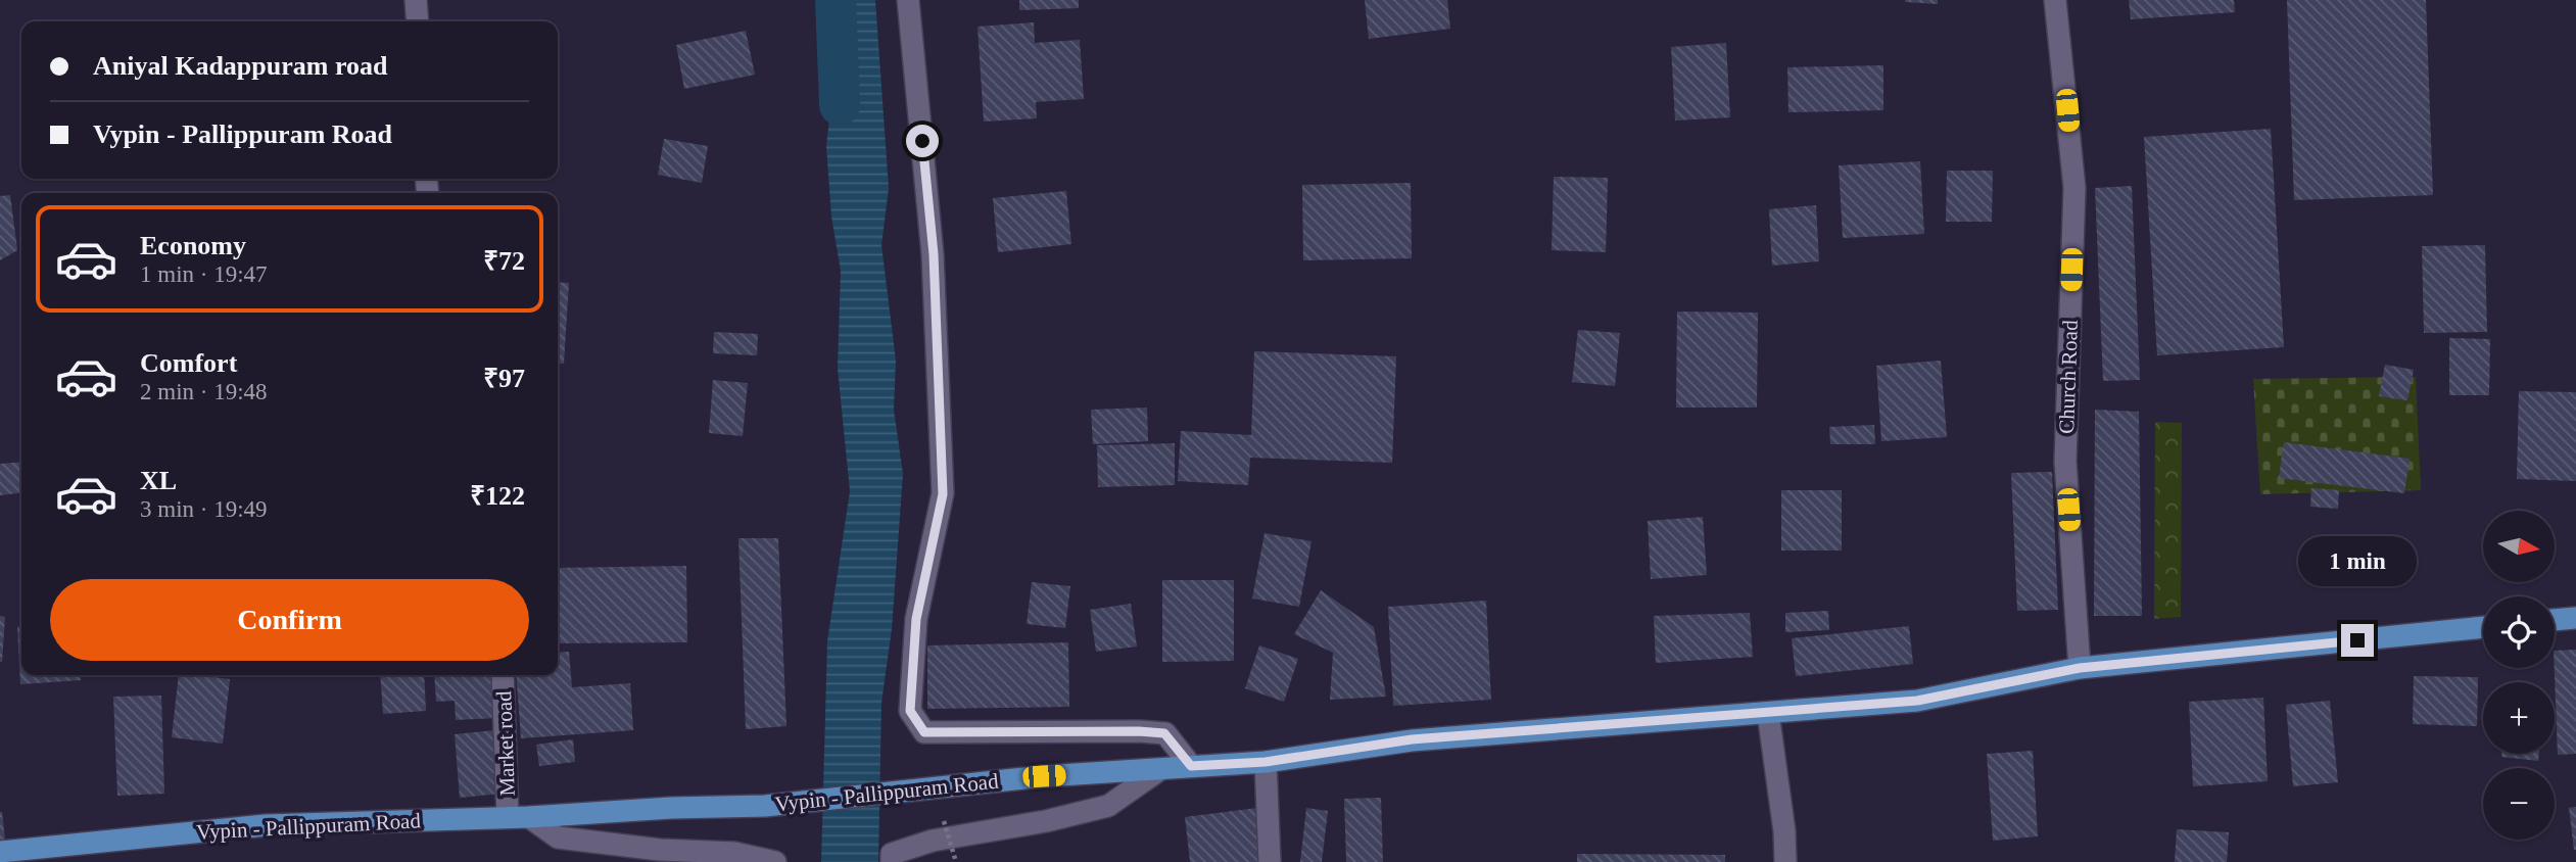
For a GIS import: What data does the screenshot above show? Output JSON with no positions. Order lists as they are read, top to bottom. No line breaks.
{"streets":{"main road":["Vypin - Pallippuram Road"],"street":["Church Road","Market road"]},"crossings":[["Church Road","Vypin - Pallippuram Road"],["Market road","Vypin - Pallippuram Road"]],"north":"right","page":{"banner":["Aniyal Kadappuram road","Vypin - Pallippuram Road"],"list":[{"name":"Economy","note":"1 min · 19:47","value":"₹72"},{"name":"Comfort","note":"2 min · 19:48","value":"₹97"},{"name":"XL","note":"3 min · 19:49","value":"₹122"}],"map_buttons":["+","−"],"bubble":"1 min","buttons":"Confirm"}}
